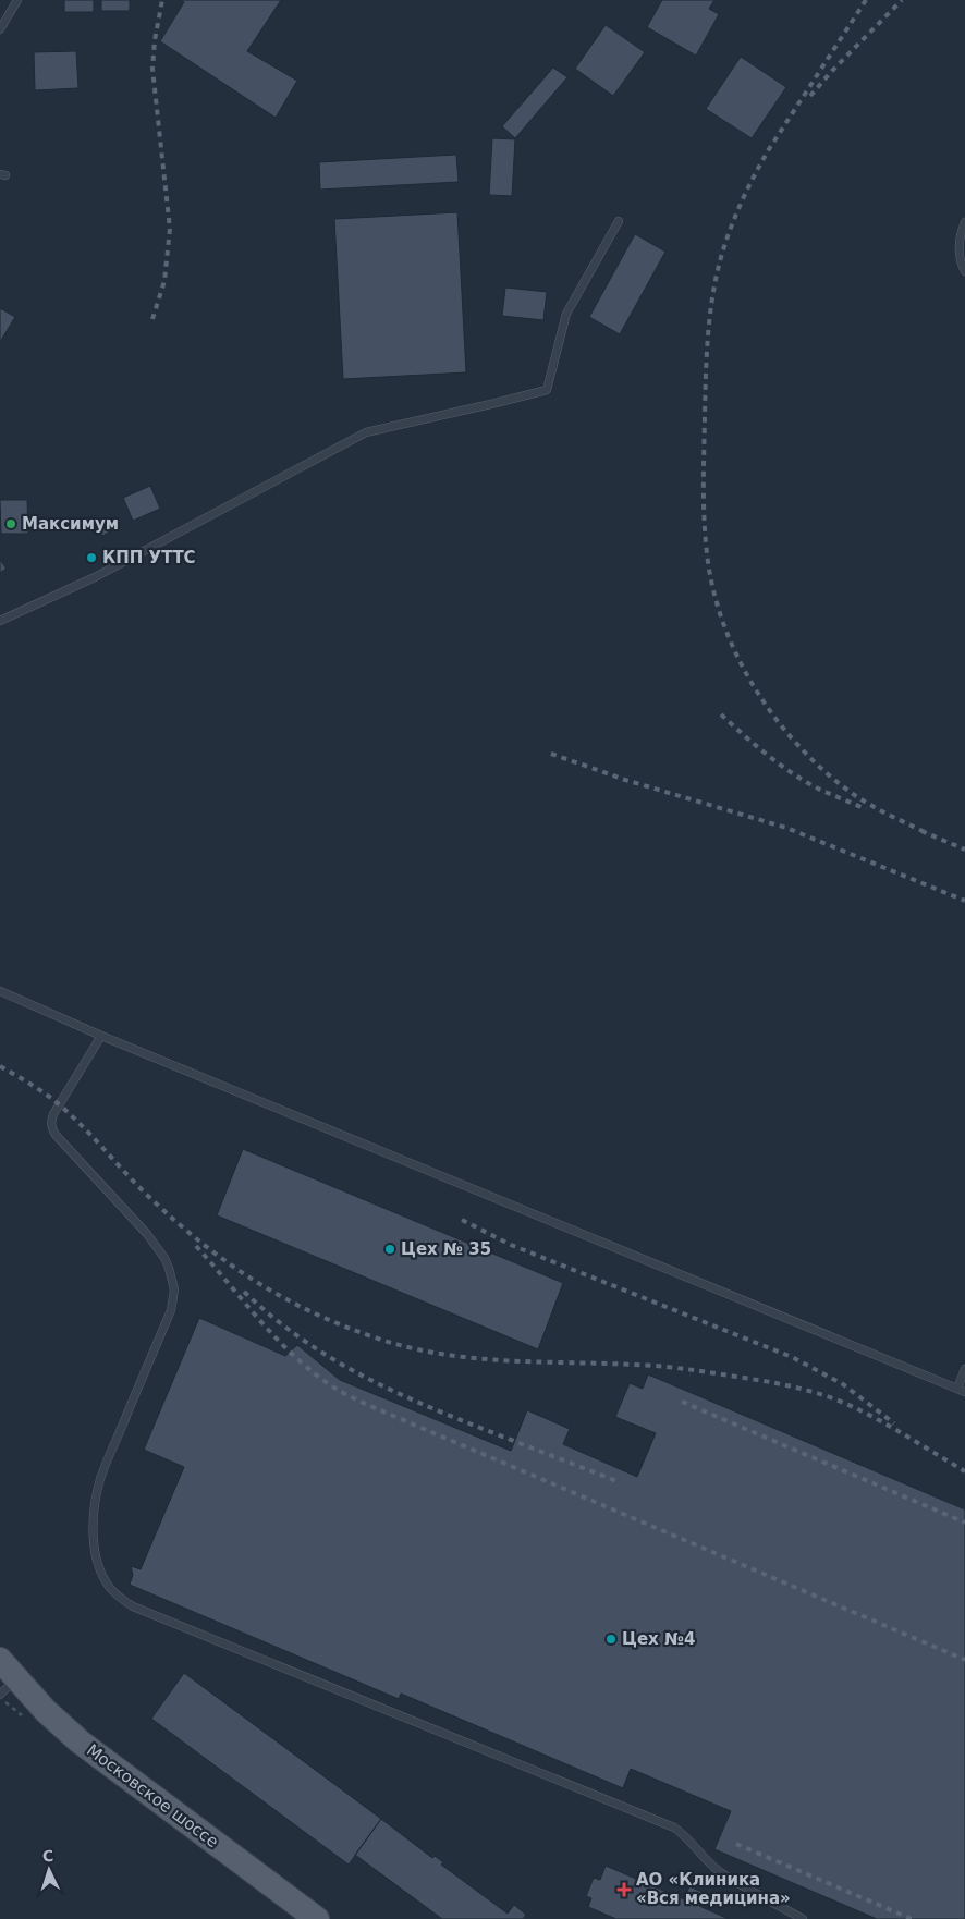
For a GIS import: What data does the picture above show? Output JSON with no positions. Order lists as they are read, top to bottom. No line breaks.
{"streets":{"main road":["Московское шоссе"]},"places":{"other":["Максимум","КПП УТТС","Цех № 35","Цех №4"],"health":["АО «Клиника «Вся медицина»"]},"north":"top"}
